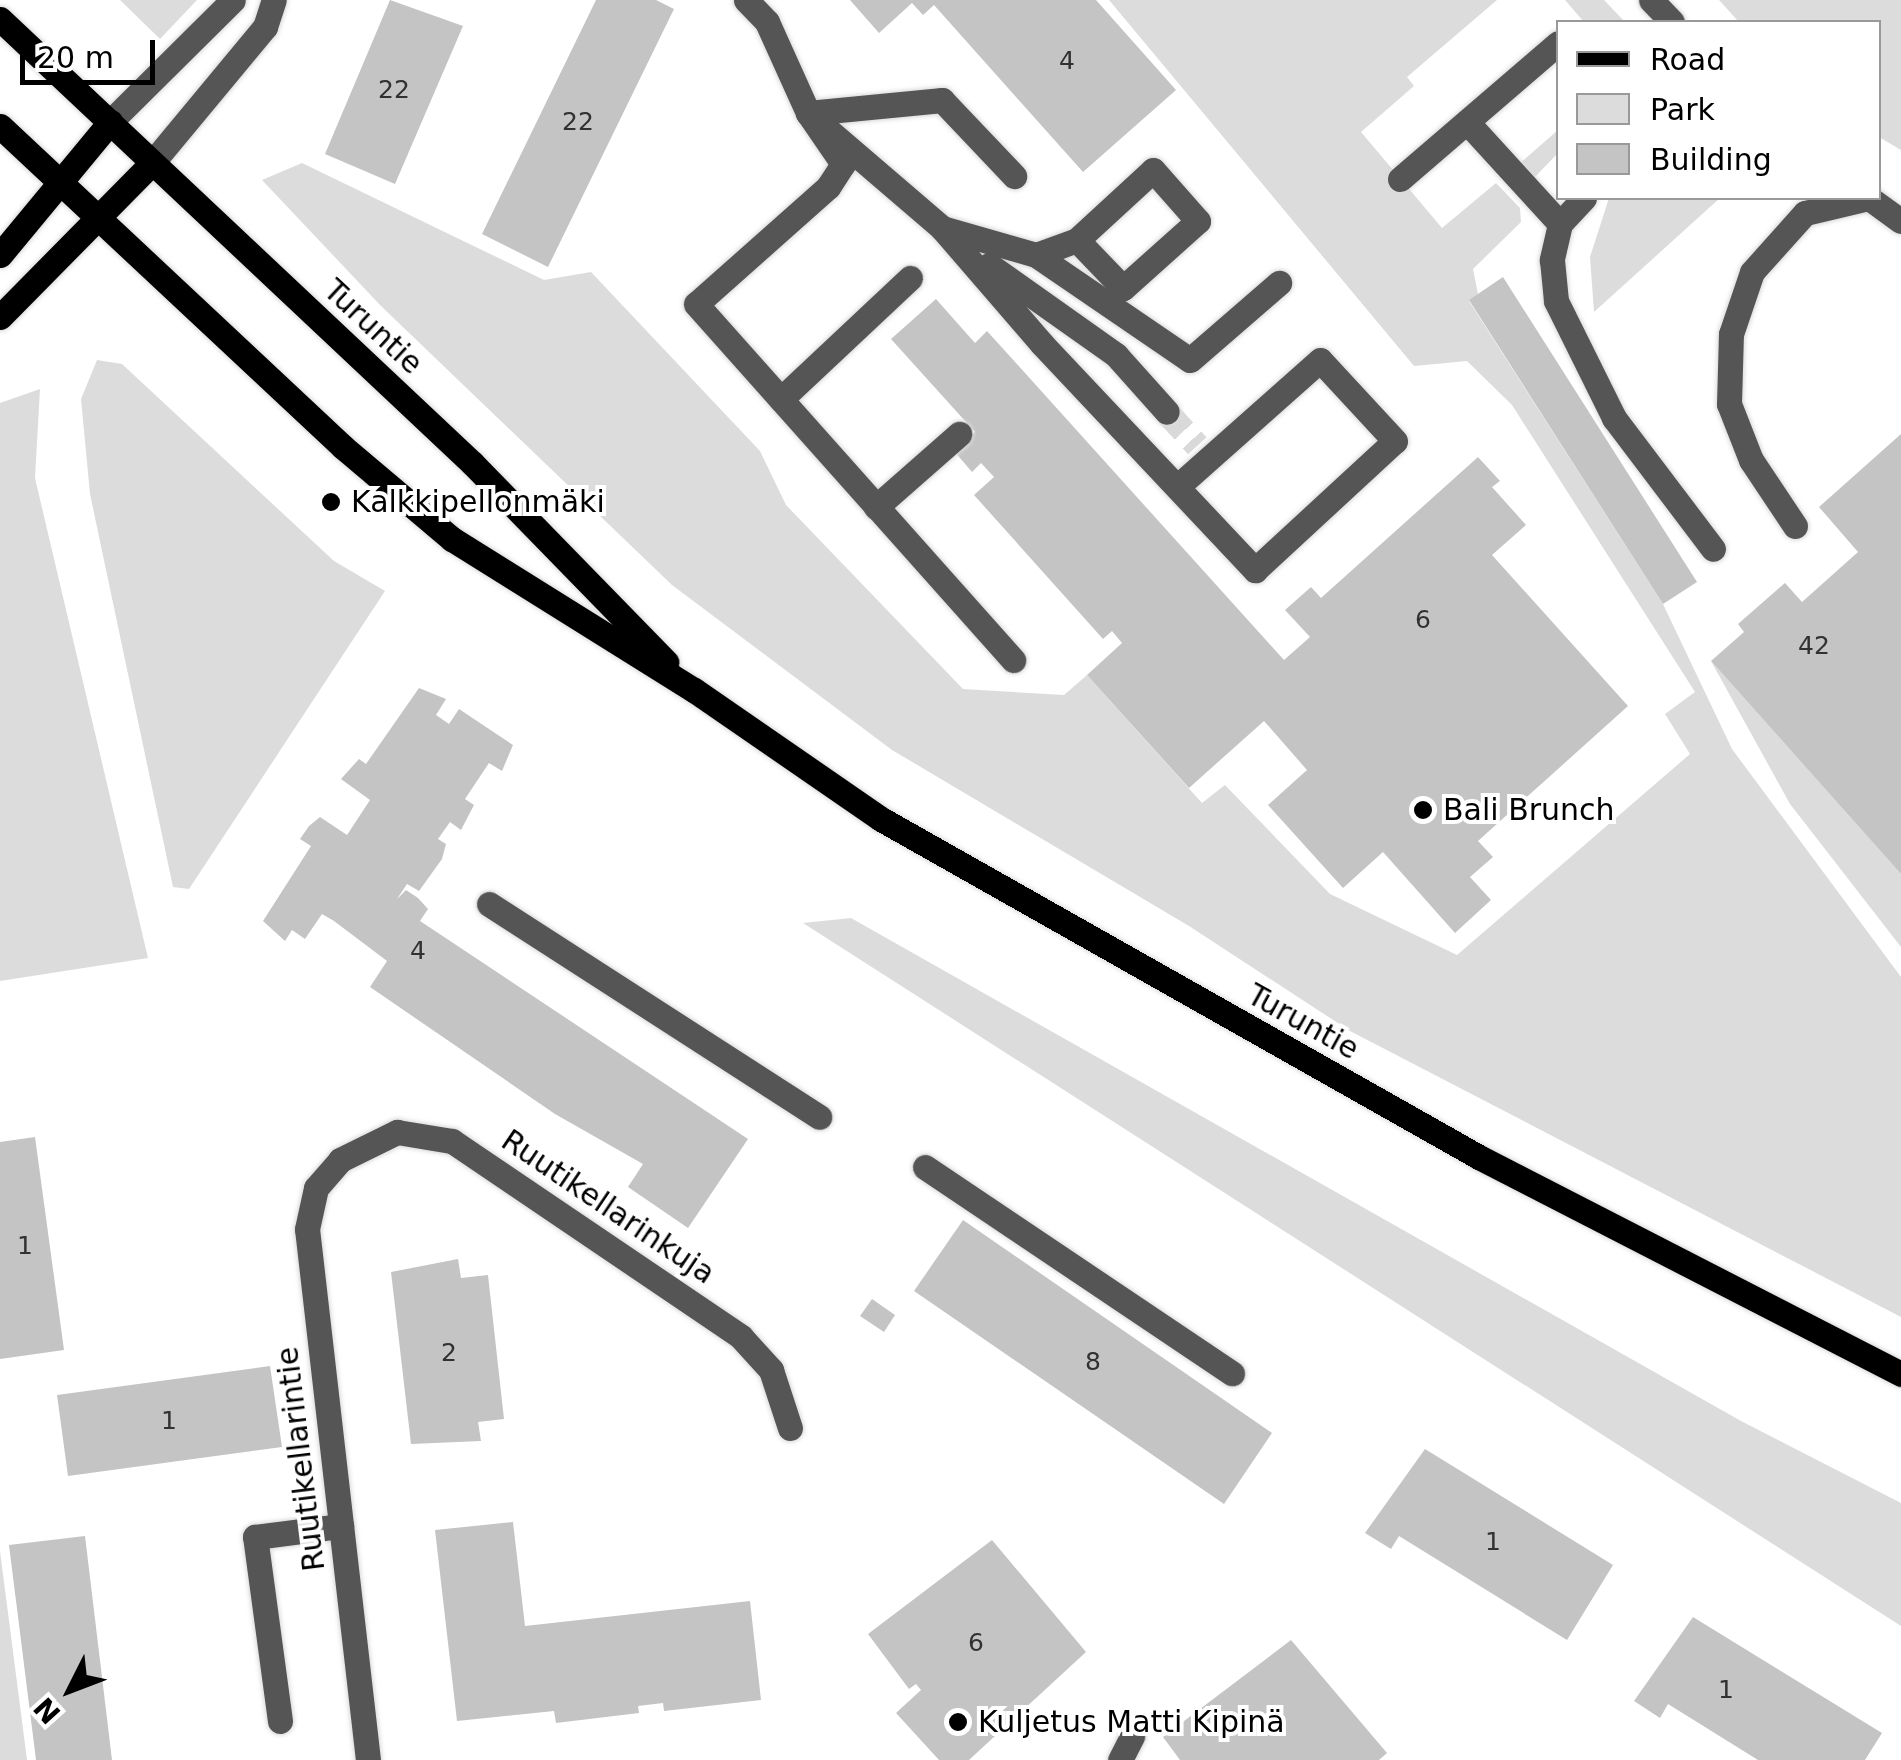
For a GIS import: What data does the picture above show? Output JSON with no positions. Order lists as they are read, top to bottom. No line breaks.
{"streets":{"main road":["Turuntie"],"street":["Ruutikellarinkuja","Ruutikellarintie"]},"crossings":[["Ruutikellarinkuja","Ruutikellarintie"]],"places":["Kalkkipellonmäki","Bali Brunch","Kuljetus Matti Kipinä"],"house_numbers":["4","22","22","6","42","4","1","2","8","1","1","6","1"],"legend":["Road","Park","Building"],"scale_bar":"20 m","north":"bottom left"}
